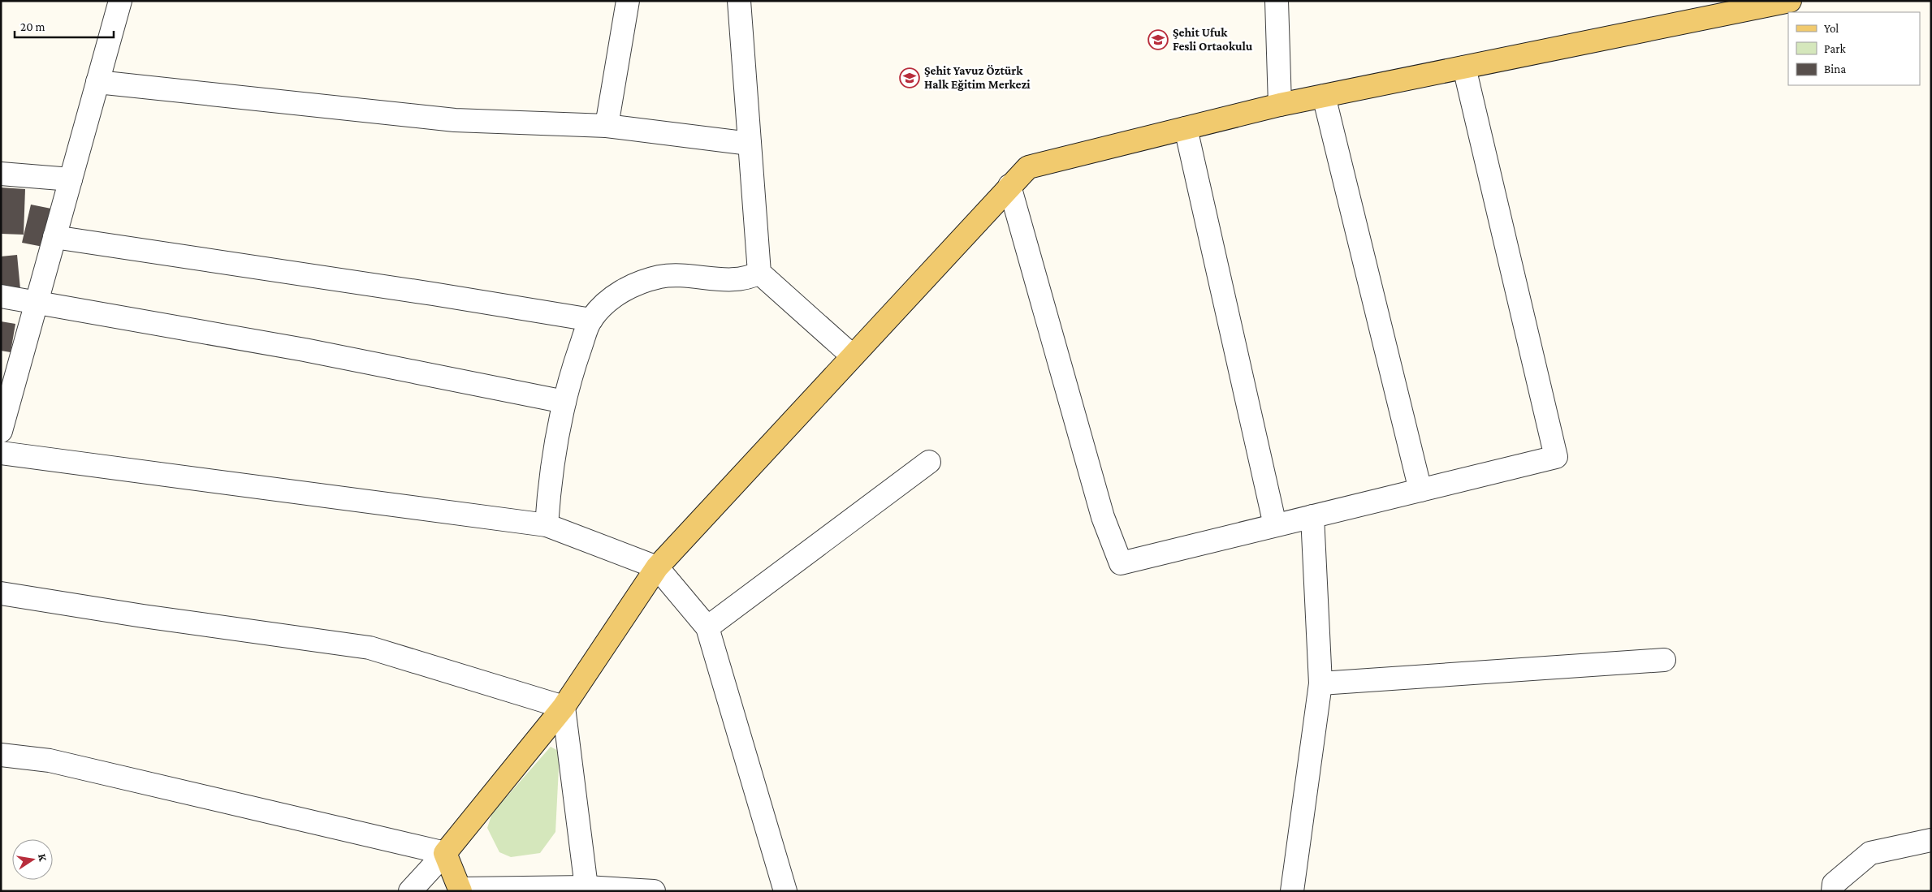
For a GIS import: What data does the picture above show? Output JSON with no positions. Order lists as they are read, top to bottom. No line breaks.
{"places":{"school or university":["Şehit Ufuk Fesli Ortaokulu","Şehit Yavuz Öztürk Halk Eğitim Merkezi"]},"legend":["Yol","Park","Bina"],"scale_bar":"20 m","north":"right"}
